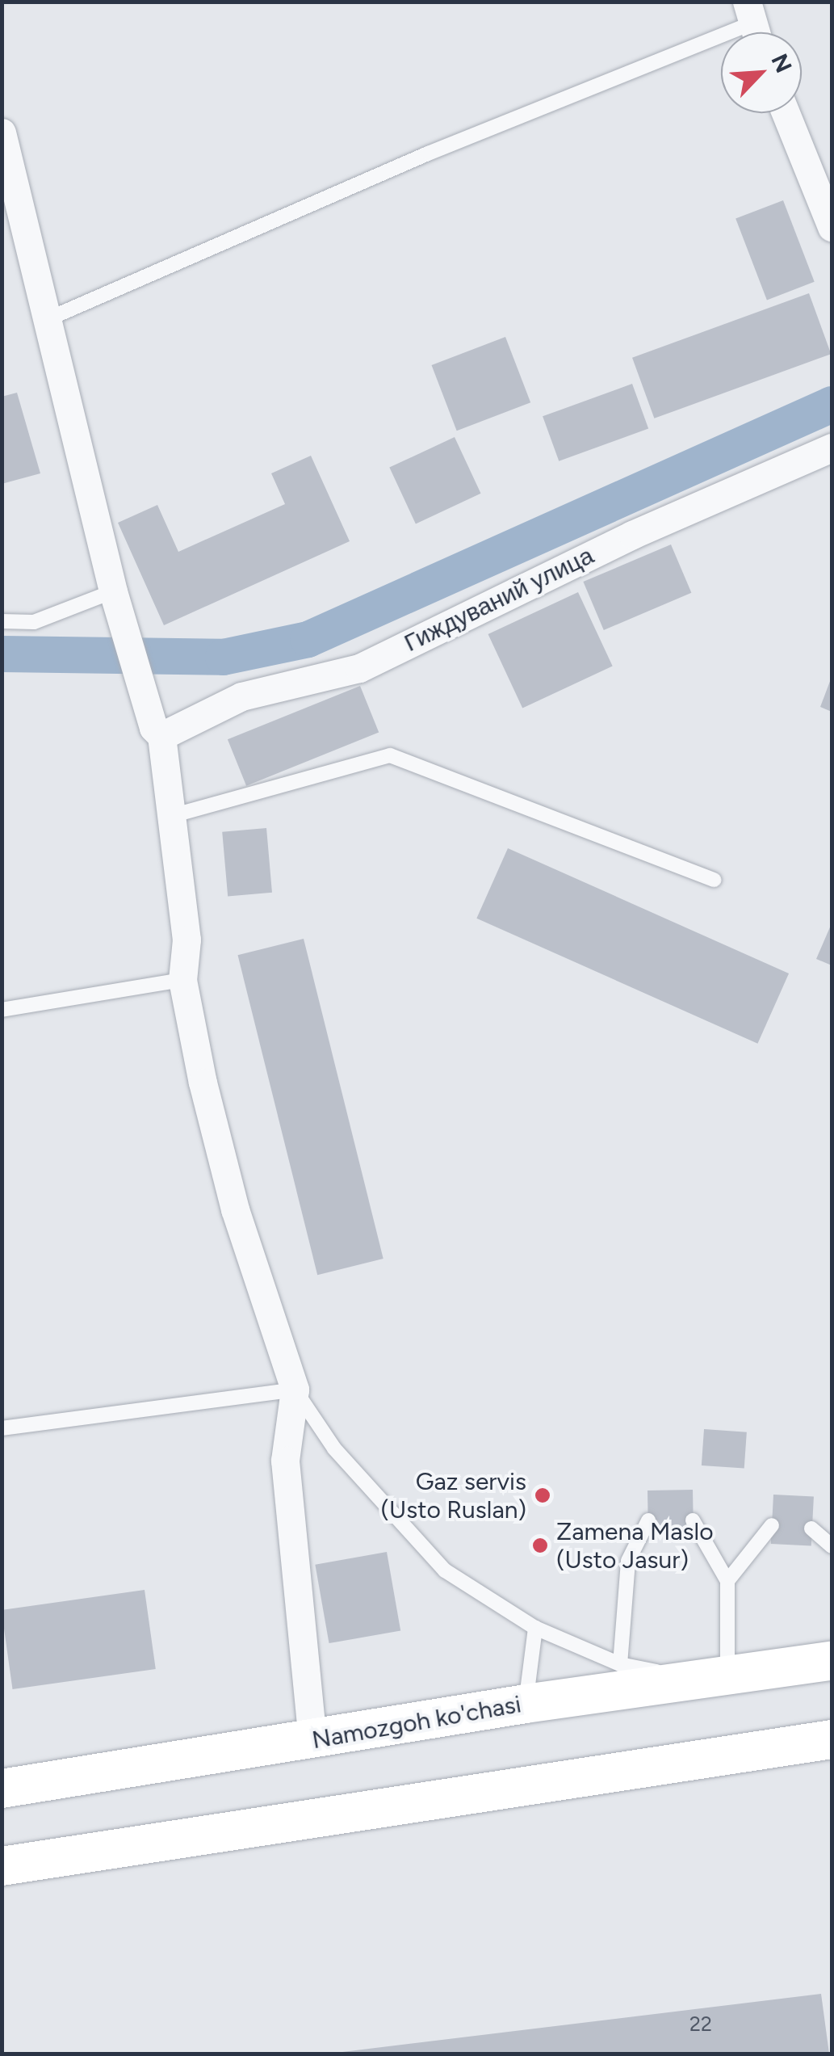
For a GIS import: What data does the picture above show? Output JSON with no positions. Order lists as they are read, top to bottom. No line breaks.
{"streets":{"main road":["Namozgoh ko'chasi"],"street":["Гиждуваний улица"]},"places":["Gaz servis (Usto Ruslan)","Zamena Maslo (Usto Jasur)"],"house_numbers":["22"],"north":"top right"}
